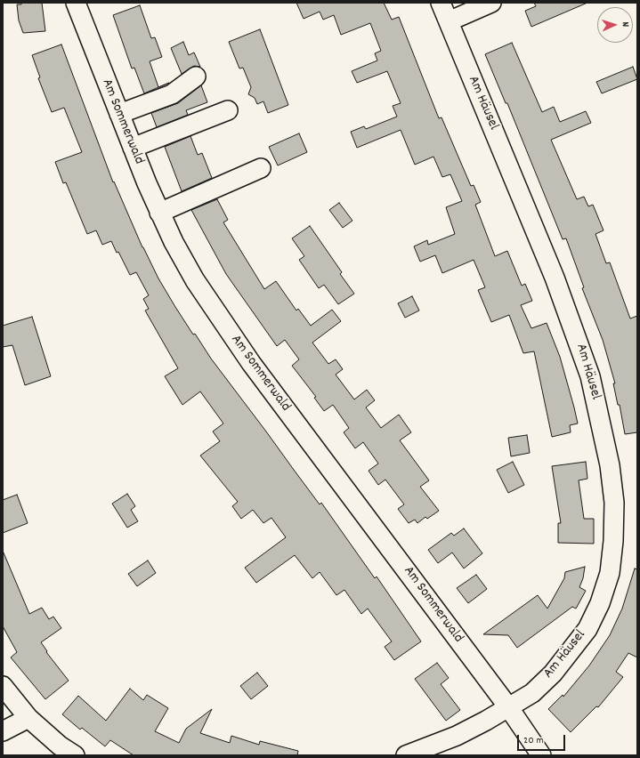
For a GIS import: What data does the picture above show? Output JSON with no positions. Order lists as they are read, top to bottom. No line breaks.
{"streets":{"street":["Am Häusel","Am Sommerwald"]},"crossings":[["Am Häusel","Am Sommerwald"]],"scale_bar":"20 m","north":"right"}
